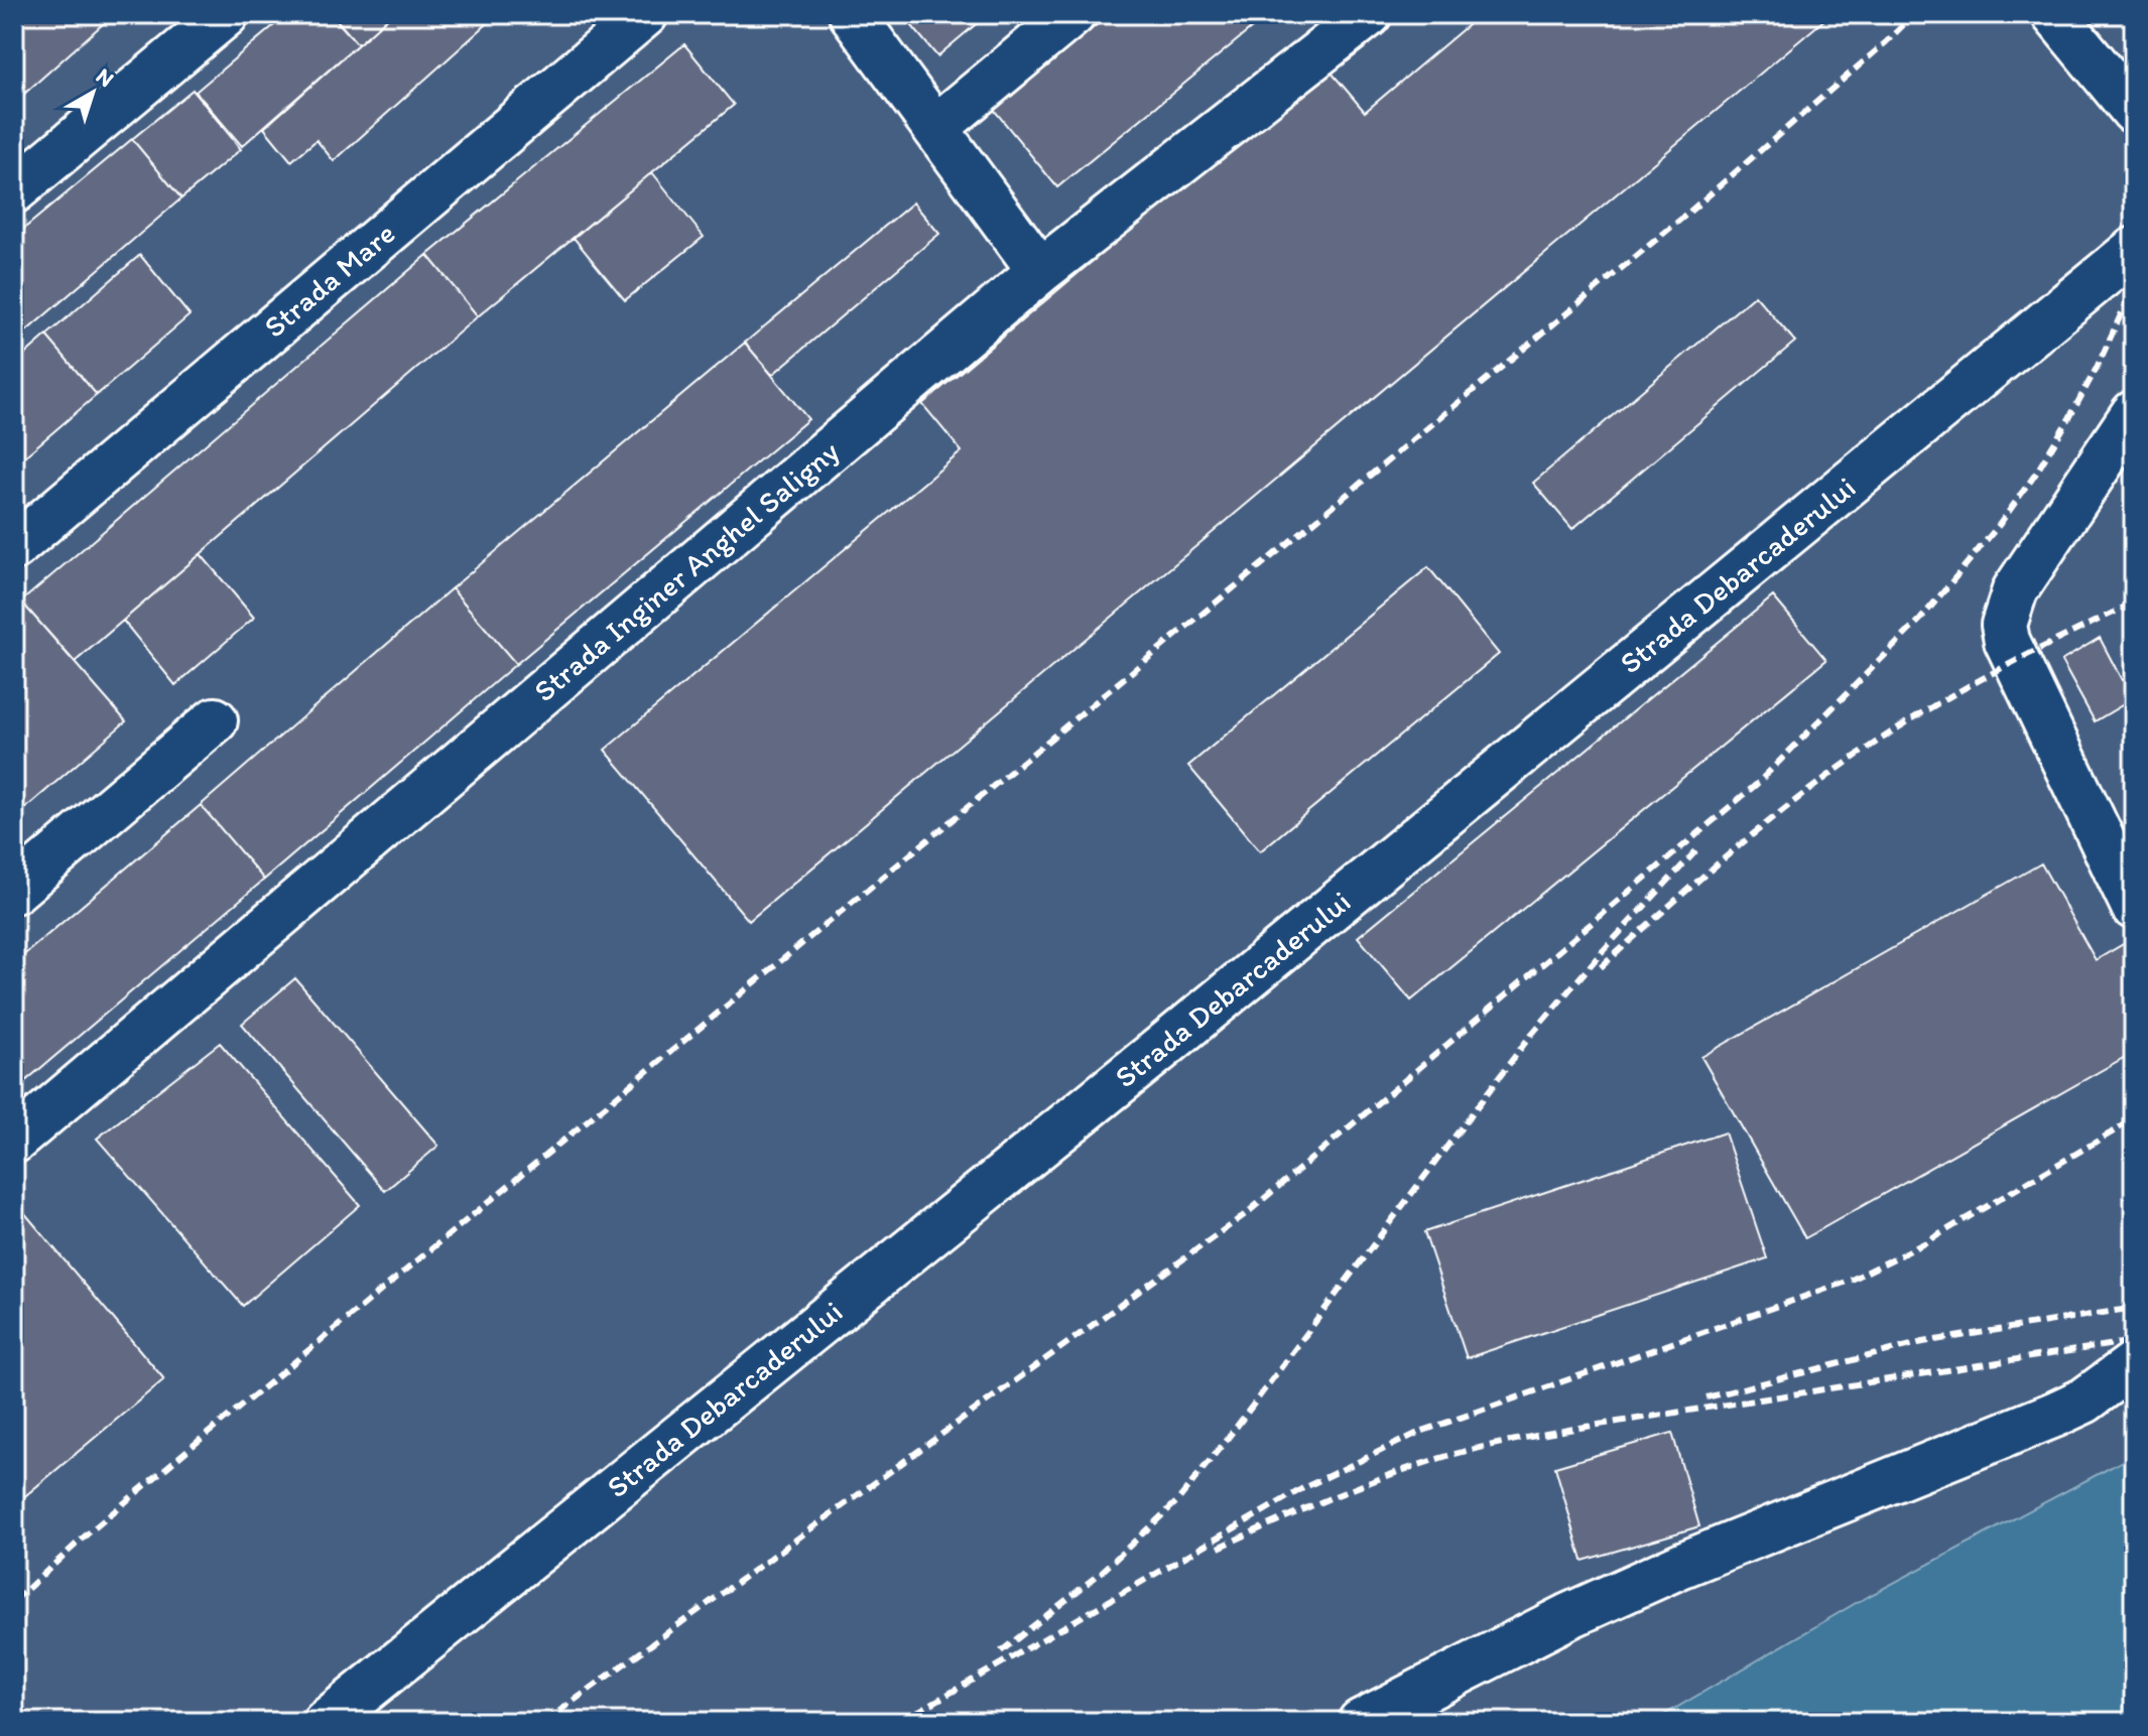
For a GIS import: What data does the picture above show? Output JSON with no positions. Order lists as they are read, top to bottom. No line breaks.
{"streets":{"street":["Strada Mare","Strada Inginer Anghel Saligny","Strada Debarcaderului"]},"north":"top right"}
